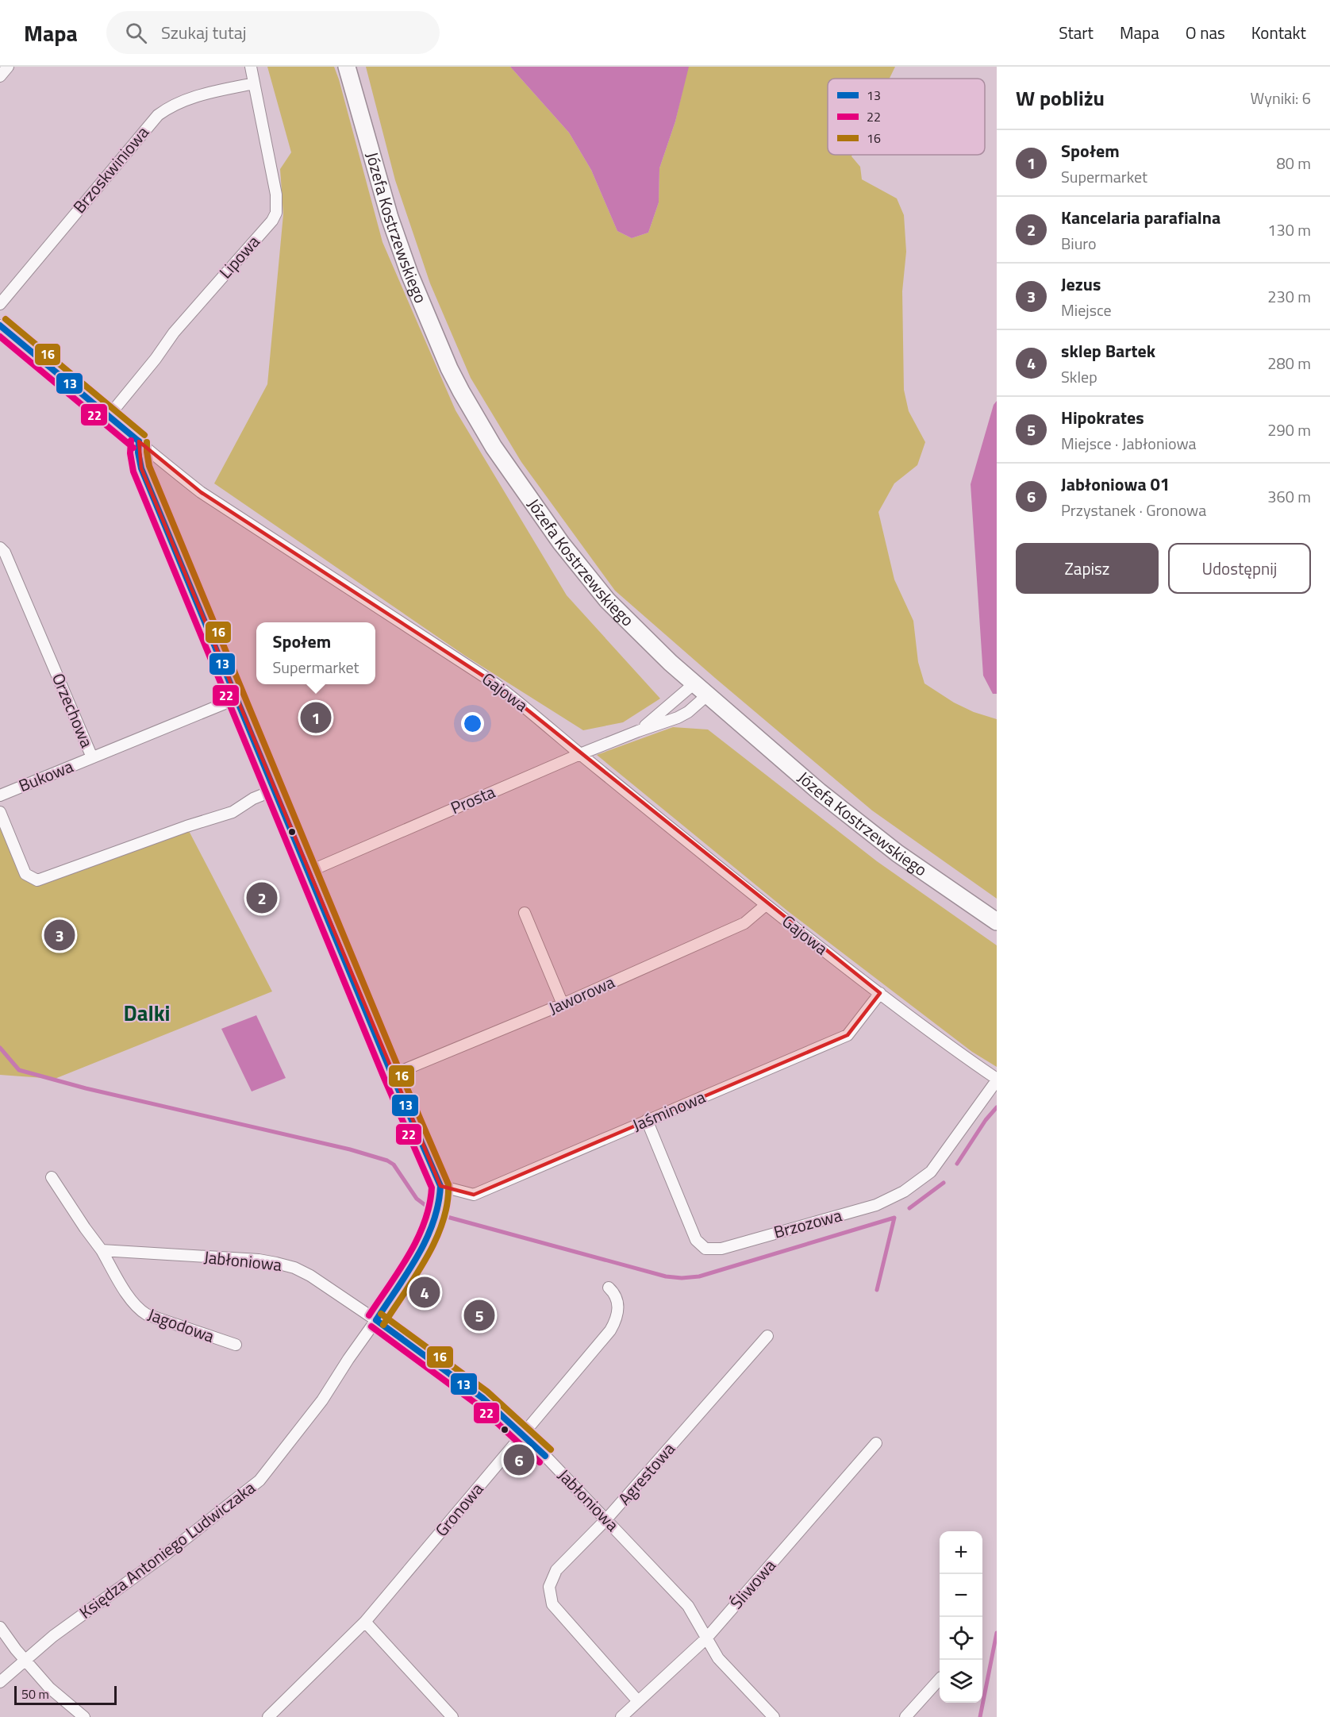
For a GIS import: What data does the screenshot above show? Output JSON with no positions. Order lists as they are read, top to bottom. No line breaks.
{"streets":{"main road":["Józefa Kostrzewskiego"],"street":["Brzoskwiniowa","Lipowa","Gajowa","Orzechowa","Bukowa","Prosta","Jaworowa","Jaśminowa","Brzozowa","Jabłoniowa","Jagodowa","Agrestowa","Gronowa","Księdza Antoniego Ludwiczaka","Śliwowa"]},"crossings":[["Brzoskwiniowa","Lipowa"],["Józefa Kostrzewskiego","Prosta"],["Lipowa","Gajowa"],["Gajowa","Prosta"],["Gajowa","Jaworowa"],["Gajowa","Jaśminowa"],["Gajowa","Brzozowa"],["Gajowa","Księdza Antoniego Ludwiczaka"],["Orzechowa","Bukowa"],["Orzechowa","Księdza Antoniego Ludwiczaka"],["Prosta","Księdza Antoniego Ludwiczaka"],["Jaworowa","Księdza Antoniego Ludwiczaka"],["Jaśminowa","Brzozowa"],["Jaśminowa","Księdza Antoniego Ludwiczaka"],["Jabłoniowa","Jagodowa"],["Jabłoniowa","Agrestowa"],["Jabłoniowa","Gronowa"],["Jabłoniowa","Księdza Antoniego Ludwiczaka"],["Jabłoniowa","Śliwowa"],["Agrestowa","Śliwowa"]],"districts":["Dalki"],"lines":["transit line 16","transit line 13","transit line 22"],"legend":["13","22","16"],"scale_bar":"50 m","page":{"header":"Mapa","search":"Szukaj tutaj","nav":["Start","Mapa","O nas","Kontakt"],"heading":["W pobliżu","Wyniki: 6"],"list":[{"mark":"1","name":"Społem","note":"Supermarket","value":"80 m"},{"mark":"2","name":"Kancelaria parafialna","note":"Biuro","value":"130 m"},{"mark":"3","name":"Jezus","note":"Miejsce","value":"230 m"},{"mark":"4","name":"sklep Bartek","note":"Sklep","value":"280 m"},{"mark":"5","name":"Hipokrates","note":"Miejsce · Jabłoniowa","value":"290 m"},{"mark":"6","name":"Jabłoniowa 01","note":"Przystanek · Gronowa","value":"360 m"}],"buttons":["Zapisz","Udostępnij"],"popup":["Społem","Supermarket"],"pins":["1","2","3","4","5","6"],"map_buttons":["+","−"],"scale":"50 m"}}
